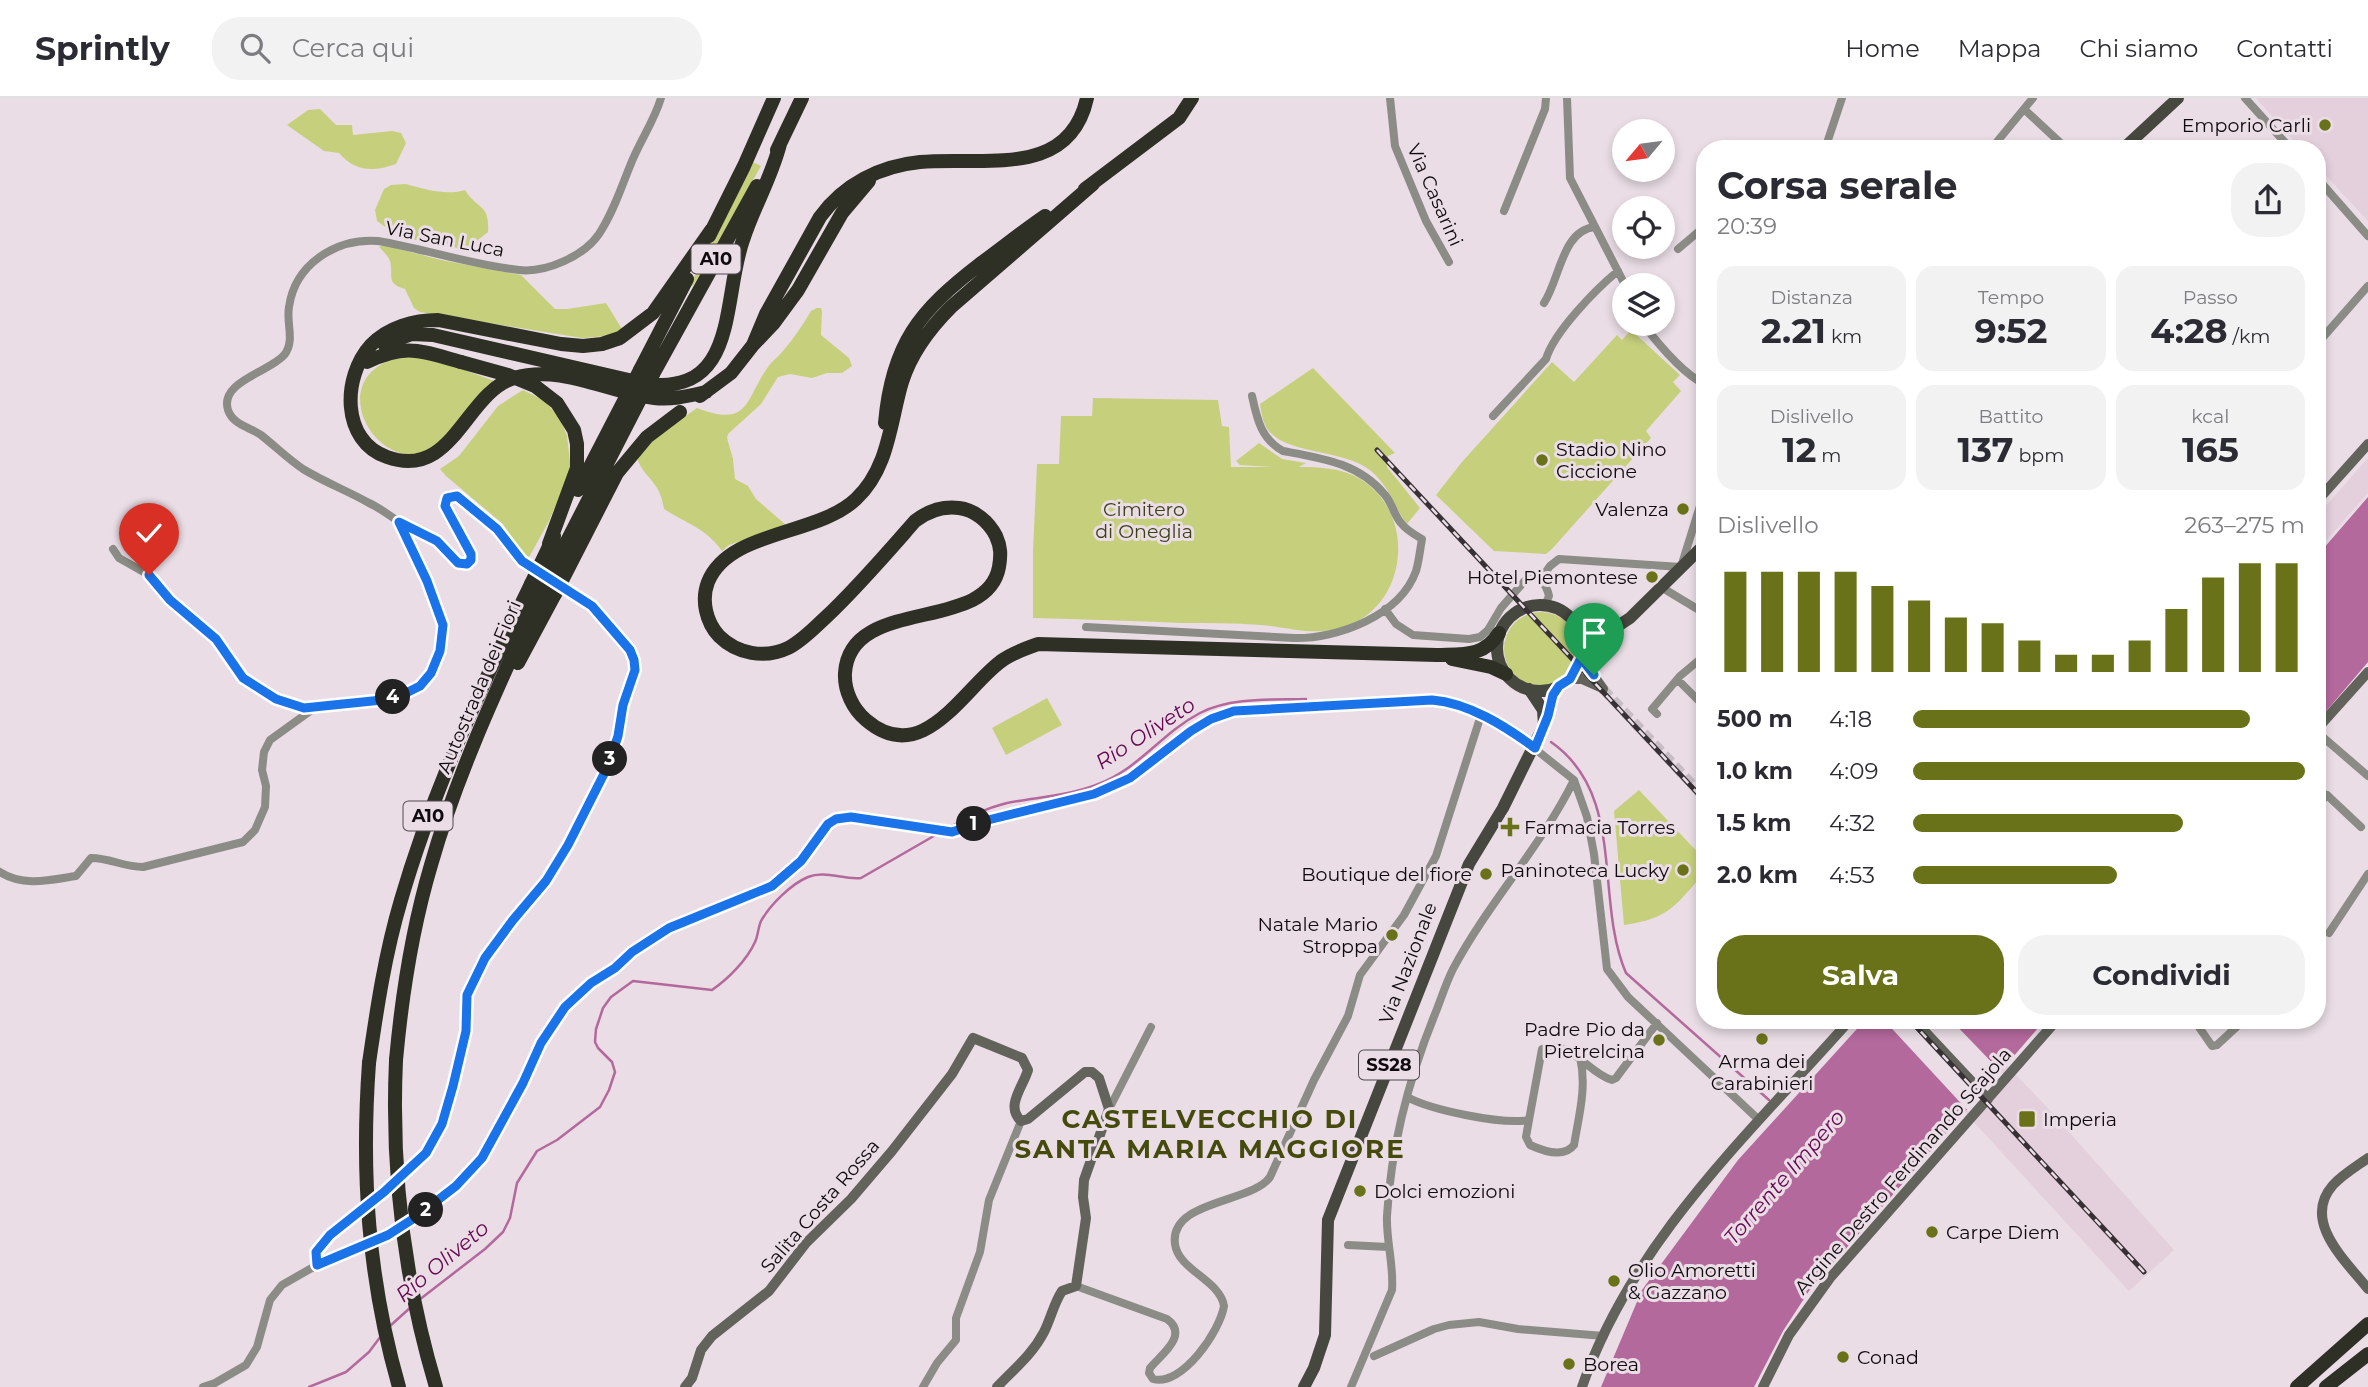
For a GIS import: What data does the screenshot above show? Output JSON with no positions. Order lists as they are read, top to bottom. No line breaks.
{"streets":{"highway":["A10","Autostrada dei Fiori"],"main road":["Via Nazionale","SS28","Argine Destro Ferdinando Scajola","Salita Costa Rossa"],"street":["Via Casarini","Via San Luca"]},"districts":["CASTELVECCHIO DI SANTA MARIA MAGGIORE"],"water":["Rio Oliveto","Torrente Impero"],"parks":["Cimitero di Oneglia"],"places":{"other":["Emporio Carli","Stadio Nino Ciccione","Valenza","Hotel Piemontese","Paninoteca Lucky","Boutique del fiore","Natale Mario Stroppa","Arma dei Carabinieri","Padre Pio da Pietrelcina","Dolci emozioni","Carpe Diem","Olio Amoretti & Gazzano","Conad","Borea"],"health":["Farmacia Torres"],"transit":["Imperia"]},"north":"bottom left","page":{"header":"Sprintly","search":"Cerca qui","nav":["Home","Mappa","Chi siamo","Contatti"],"heading":["Corsa serale","20:39"],"stats":[["Distanza","2.21 km"],["Tempo","9:52"],["Passo","4:28 /km"],["Dislivello","12 m"],["Battito","137 bpm"],["kcal","165"]],"chart":["Dislivello","263–275 m"],"pins":["4","3","1","2"],"list":[{"name":"500 m","note":"4:18"},{"name":"1.0 km","note":"4:09"},{"name":"1.5 km","note":"4:32"},{"name":"2.0 km","note":"4:53"}],"buttons":["Salva","Condividi"]}}
